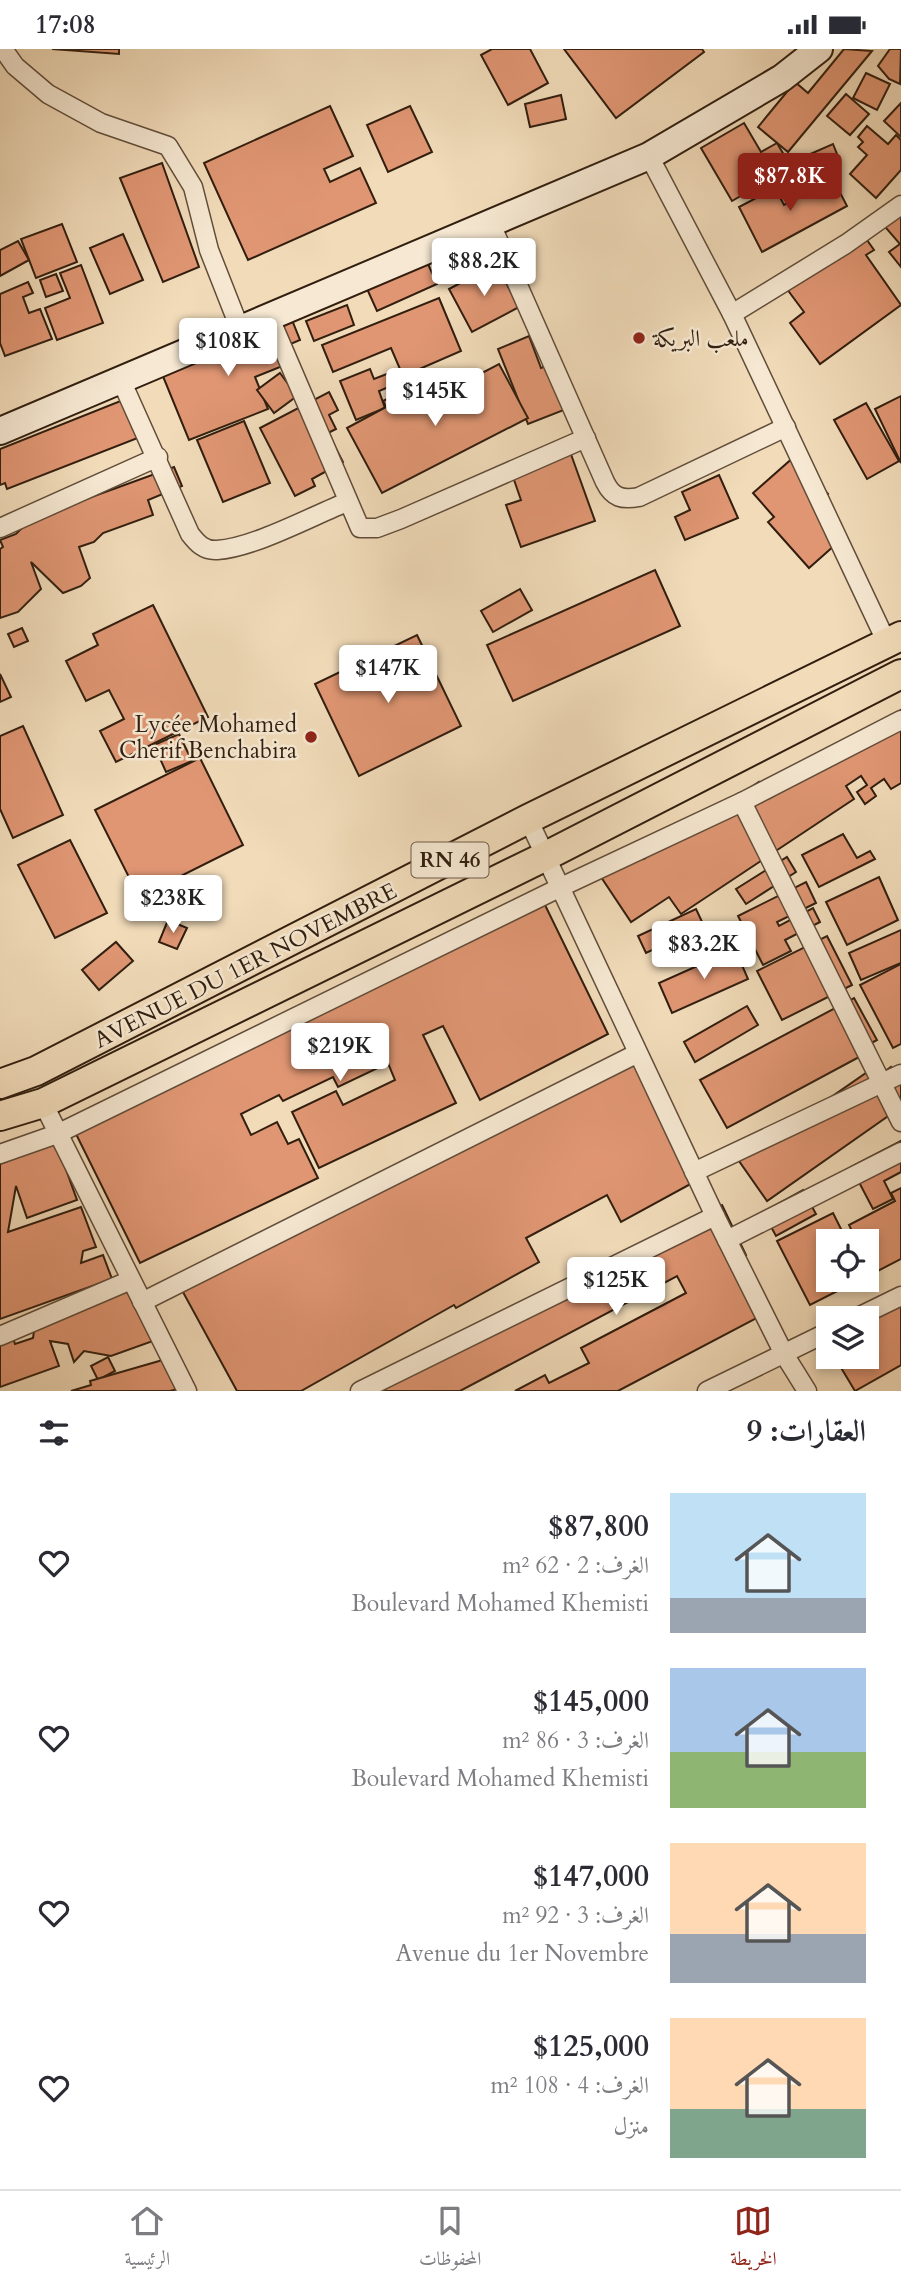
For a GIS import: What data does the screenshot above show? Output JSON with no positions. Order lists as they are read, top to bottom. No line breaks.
{"streets":{"main road":["RN 46","AVENUE DU 1ER NOVEMBRE"]},"places":["ملعب البريكة","Lycée Mohamed Cherif Benchabira"],"page":{"status":"17:08","price":["$87.8K","$88.2K","$108K","$145K","$147K","$238K","$83.2K","$219K","$125K"],"heading":"العقارات: 9","list":[{"name":"$87,800","note":"الغرف: 2 · 62 m² · Boulevard Mohamed Khemisti"},{"name":"$145,000","note":"الغرف: 3 · 86 m² · Boulevard Mohamed Khemisti"},{"name":"$147,000","note":"الغرف: 3 · 92 m² · Avenue du 1er Novembre"},{"name":"$125,000","note":"الغرف: 4 · 108 m² · منزل"}],"tabs":["الخريطة","المحفوظات","الرئيسية"]}}
